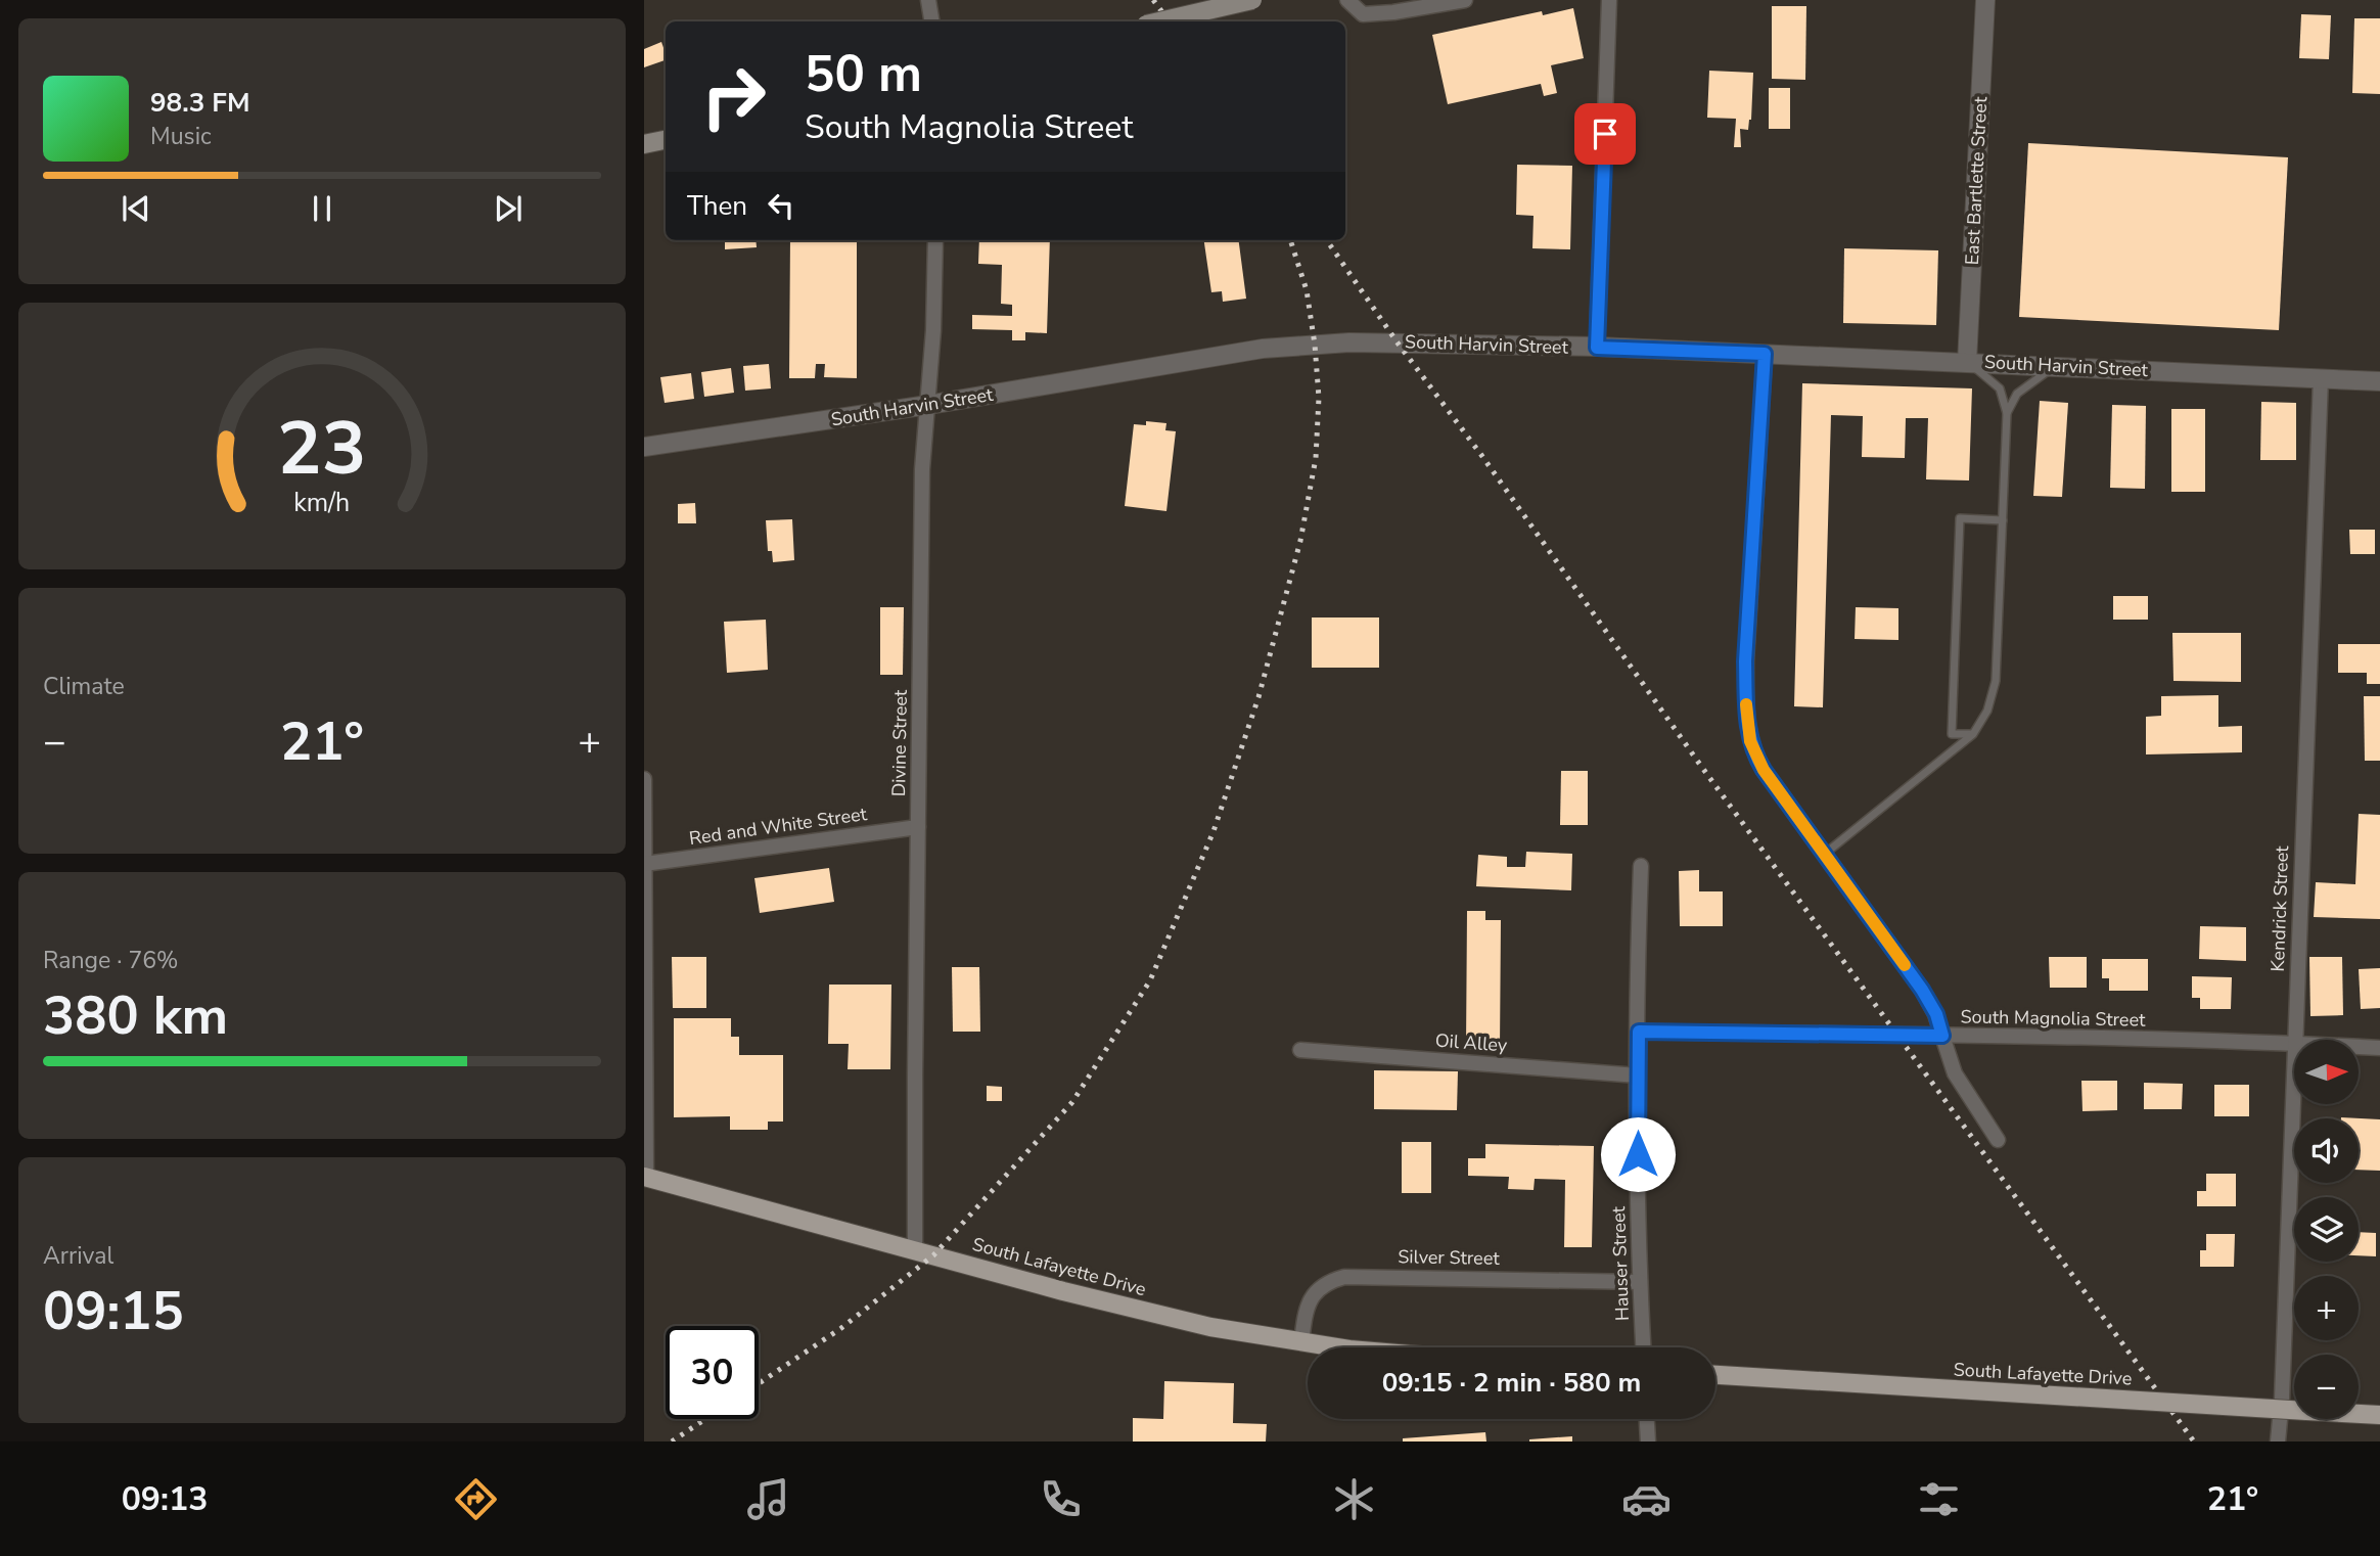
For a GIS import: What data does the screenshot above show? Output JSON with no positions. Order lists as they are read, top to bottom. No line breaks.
{"streets":{"main road":["South Lafayette Drive"],"street":["East Bartlette Street","South Harvin Street","Divine Street","Red and White Street","Kendrick Street","South Magnolia Street","Oil Alley","Silver Street","Hauser Street"]},"crossings":[["East Bartlette Street","South Harvin Street"],["South Harvin Street","Divine Street"],["South Harvin Street","Kendrick Street"],["Divine Street","Red and White Street"],["Divine Street","South Lafayette Drive"],["Kendrick Street","South Magnolia Street"],["South Magnolia Street","Hauser Street"],["Oil Alley","Hauser Street"],["Silver Street","Hauser Street"],["Silver Street","South Lafayette Drive"]],"north":"right","page":{"turn":["50 m","South Magnolia Street"],"song":["98.3 FM","Music"],"then":"Then","tile":["Climate",["Range · 76%","380 km"],["Arrival","09:15"]],"heat":["−","21°","+"],"map_buttons":["+","−"],"limit":"30","trip":"09:15 · 2 min · 580 m","tabs":["09:13","21°"],"gauge":["23","km/h"]}}
